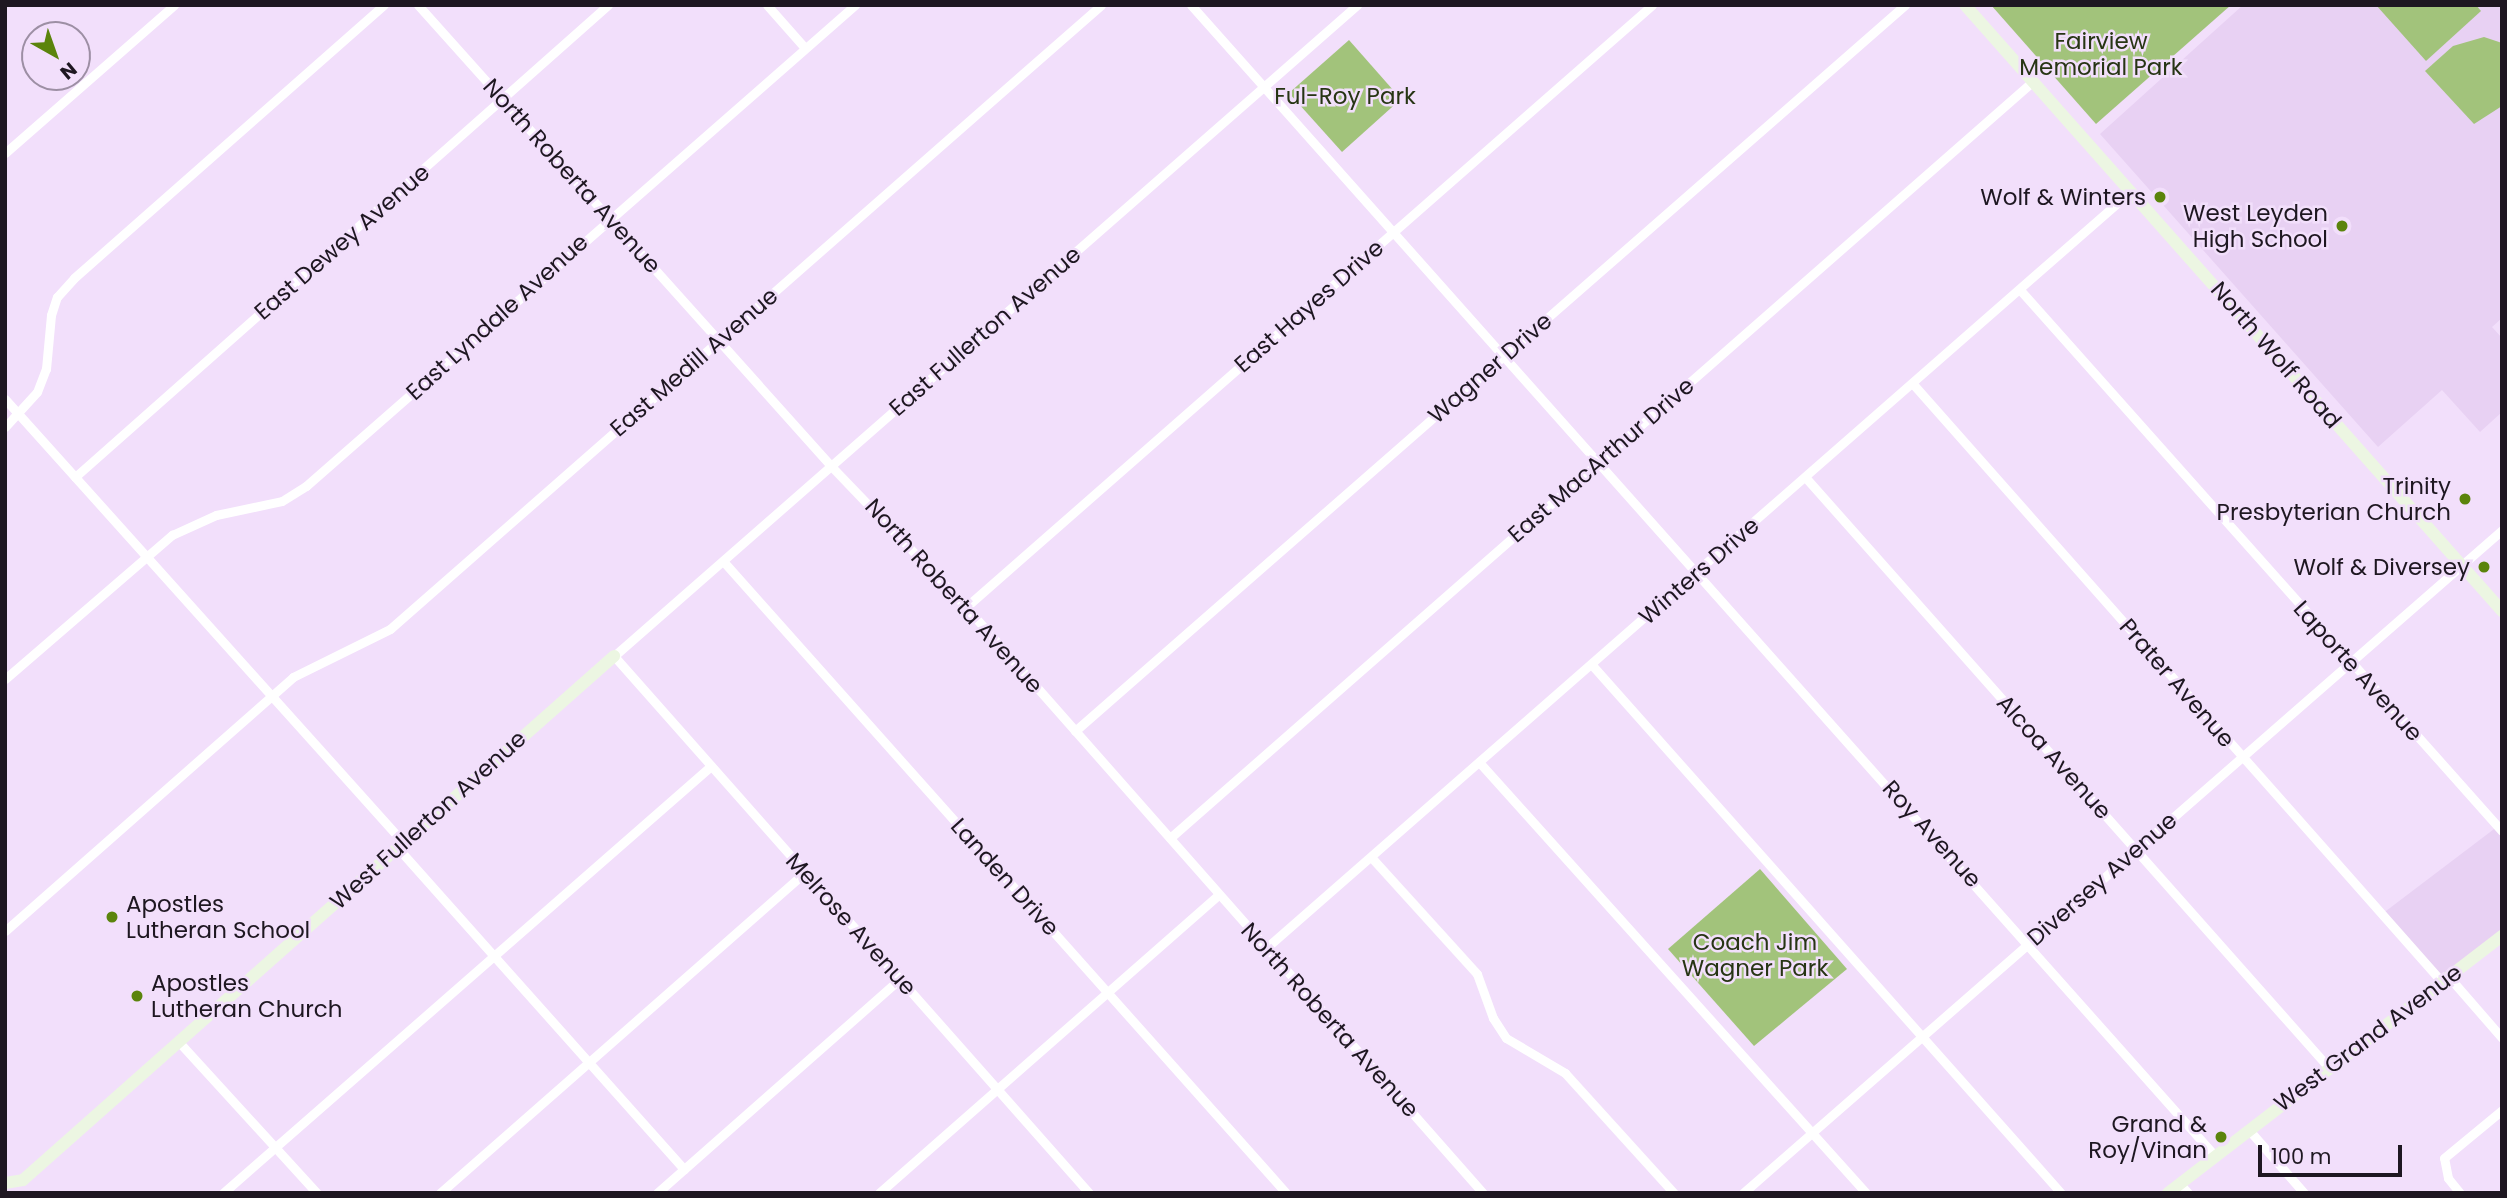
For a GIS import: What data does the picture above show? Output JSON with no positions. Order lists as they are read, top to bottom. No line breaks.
{"streets":{"main road":["North Wolf Road","West Fullerton Avenue","West Grand Avenue"],"street":["North Roberta Avenue","East Dewey Avenue","East Hayes Drive","East Lyndale Avenue","East Fullerton Avenue","East Medill Avenue","Wagner Drive","East MacArthur Drive","Winters Drive","Laporte Avenue","Prater Avenue","Alcoa Avenue","Roy Avenue","Landen Drive","Diversey Avenue","Melrose Avenue"]},"crossings":[["North Roberta Avenue","East Dewey Avenue"],["North Roberta Avenue","East Hayes Drive"],["North Roberta Avenue","East Lyndale Avenue"],["North Roberta Avenue","East Fullerton Avenue"],["North Roberta Avenue","East Medill Avenue"],["North Roberta Avenue","Wagner Drive"],["North Roberta Avenue","East MacArthur Drive"],["North Roberta Avenue","Winters Drive"],["East Hayes Drive","Roy Avenue"],["East Fullerton Avenue","West Fullerton Avenue"],["East Fullerton Avenue","Roy Avenue"],["East Fullerton Avenue","Landen Drive"],["East Fullerton Avenue","Melrose Avenue"],["North Wolf Road","East MacArthur Drive"],["North Wolf Road","Winters Drive"],["North Wolf Road","Diversey Avenue"],["Wagner Drive","Roy Avenue"],["East MacArthur Drive","Roy Avenue"],["Winters Drive","Laporte Avenue"],["Winters Drive","Prater Avenue"],["Winters Drive","Alcoa Avenue"],["Winters Drive","Roy Avenue"],["Laporte Avenue","Diversey Avenue"],["Prater Avenue","Diversey Avenue"],["Prater Avenue","West Grand Avenue"],["Alcoa Avenue","Diversey Avenue"],["Alcoa Avenue","West Grand Avenue"],["West Fullerton Avenue","Melrose Avenue"],["Roy Avenue","Diversey Avenue"],["Roy Avenue","West Grand Avenue"]],"parks":["Fairview Memorial Park","Ful-Roy Park","Coach Jim Wagner Park"],"places":["Wolf & Winters","West Leyden High School","Trinity Presbyterian Church","Wolf & Diversey","Apostles Lutheran School","Apostles Lutheran Church","Grand & Roy/Vinan"],"scale_bar":"100 m","north":"bottom right"}
